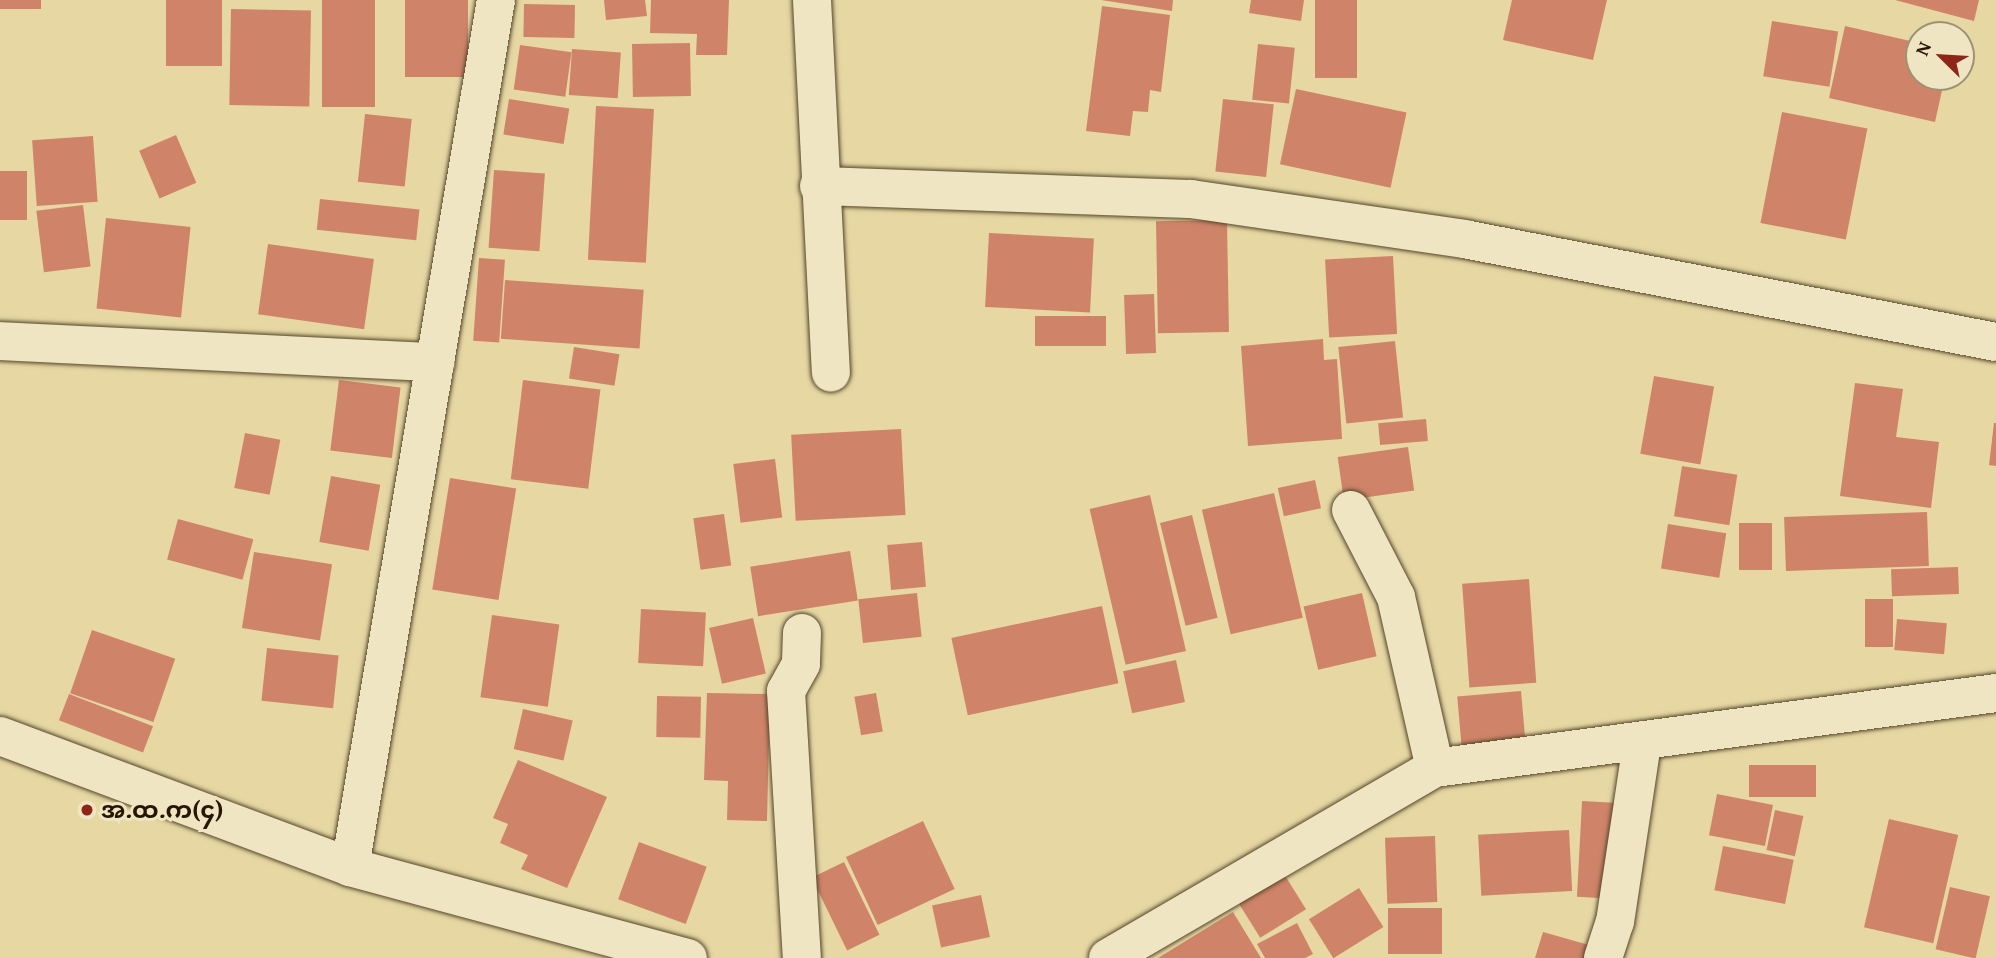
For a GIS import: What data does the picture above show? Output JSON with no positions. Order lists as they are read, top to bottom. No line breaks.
{"places":["အ.ထ.က(၄)"],"north":"top left"}
